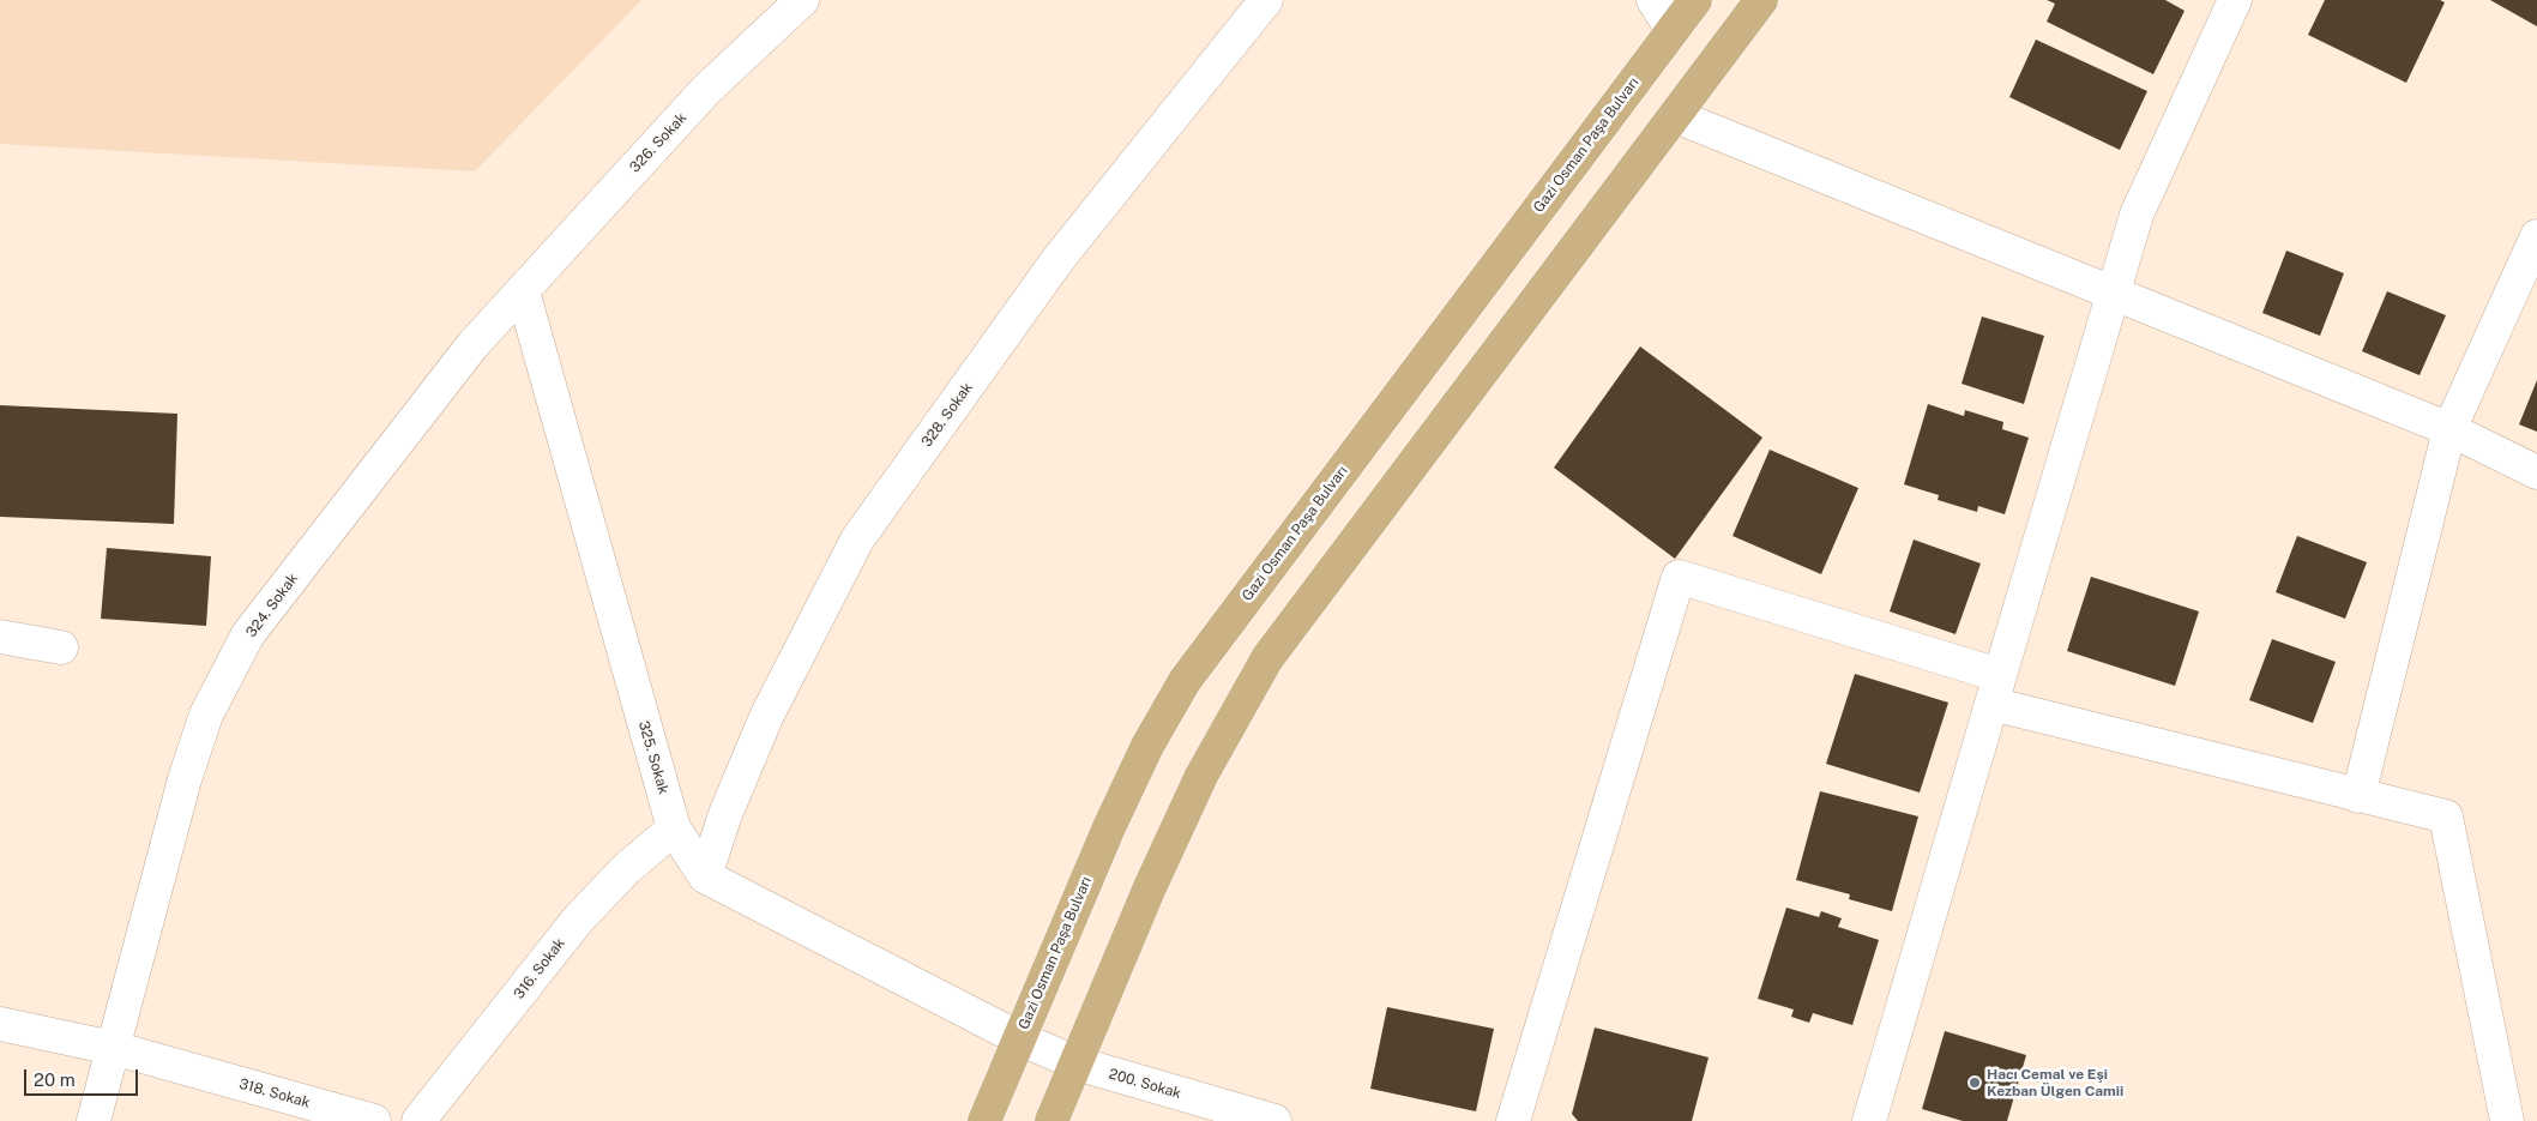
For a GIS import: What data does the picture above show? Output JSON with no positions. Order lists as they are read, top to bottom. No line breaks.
{"streets":{"main road":["Gazi Osman Paşa Bulvarı"],"street":["326. Sokak","328. Sokak","324. Sokak","325. Sokak","316. Sokak","200. Sokak","318. Sokak"]},"crossings":[["326. Sokak","324. Sokak"],["326. Sokak","325. Sokak"],["Gazi Osman Paşa Bulvarı","200. Sokak"],["328. Sokak","325. Sokak"],["324. Sokak","325. Sokak"],["324. Sokak","318. Sokak"],["325. Sokak","316. Sokak"]],"places":["Hacı Cemal ve Eşi Kezban Ülgen Camii"],"scale_bar":"20 m"}
